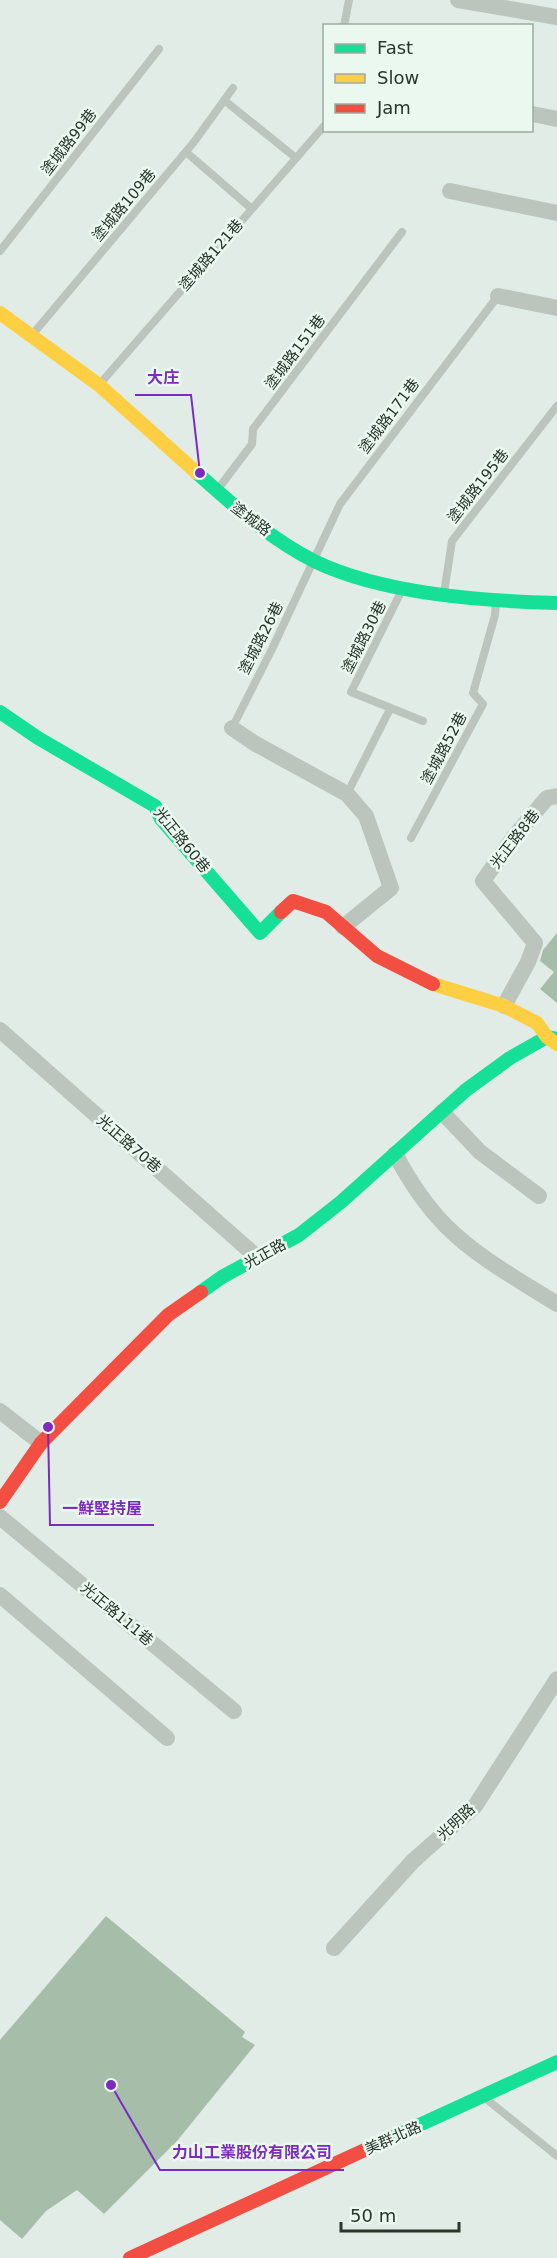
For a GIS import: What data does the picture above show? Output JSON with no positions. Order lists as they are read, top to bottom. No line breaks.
{"streets":{"street":["塗城路","光正路8巷","光正路60巷","光正路70巷","光正路","光正路111巷","光明路","美群北路"],"lane":["塗城路99巷","塗城路109巷","塗城路121巷","塗城路151巷","塗城路171巷","塗城路195巷","塗城路30巷","塗城路26巷","塗城路52巷"]},"crossings":[["塗城路109巷","塗城路"],["塗城路121巷","塗城路"],["塗城路151巷","塗城路"],["塗城路171巷","塗城路"],["塗城路171巷","塗城路26巷"],["塗城路195巷","塗城路"],["塗城路","塗城路30巷"],["塗城路","塗城路26巷"],["塗城路","塗城路52巷"],["光正路8巷","光正路60巷"],["光正路60巷","光正路"],["光正路70巷","光正路"]],"places":["大庄","一鮮堅持屋","力山工業股份有限公司"],"legend":["Fast","Slow","Jam"],"scale_bar":"50 m"}
